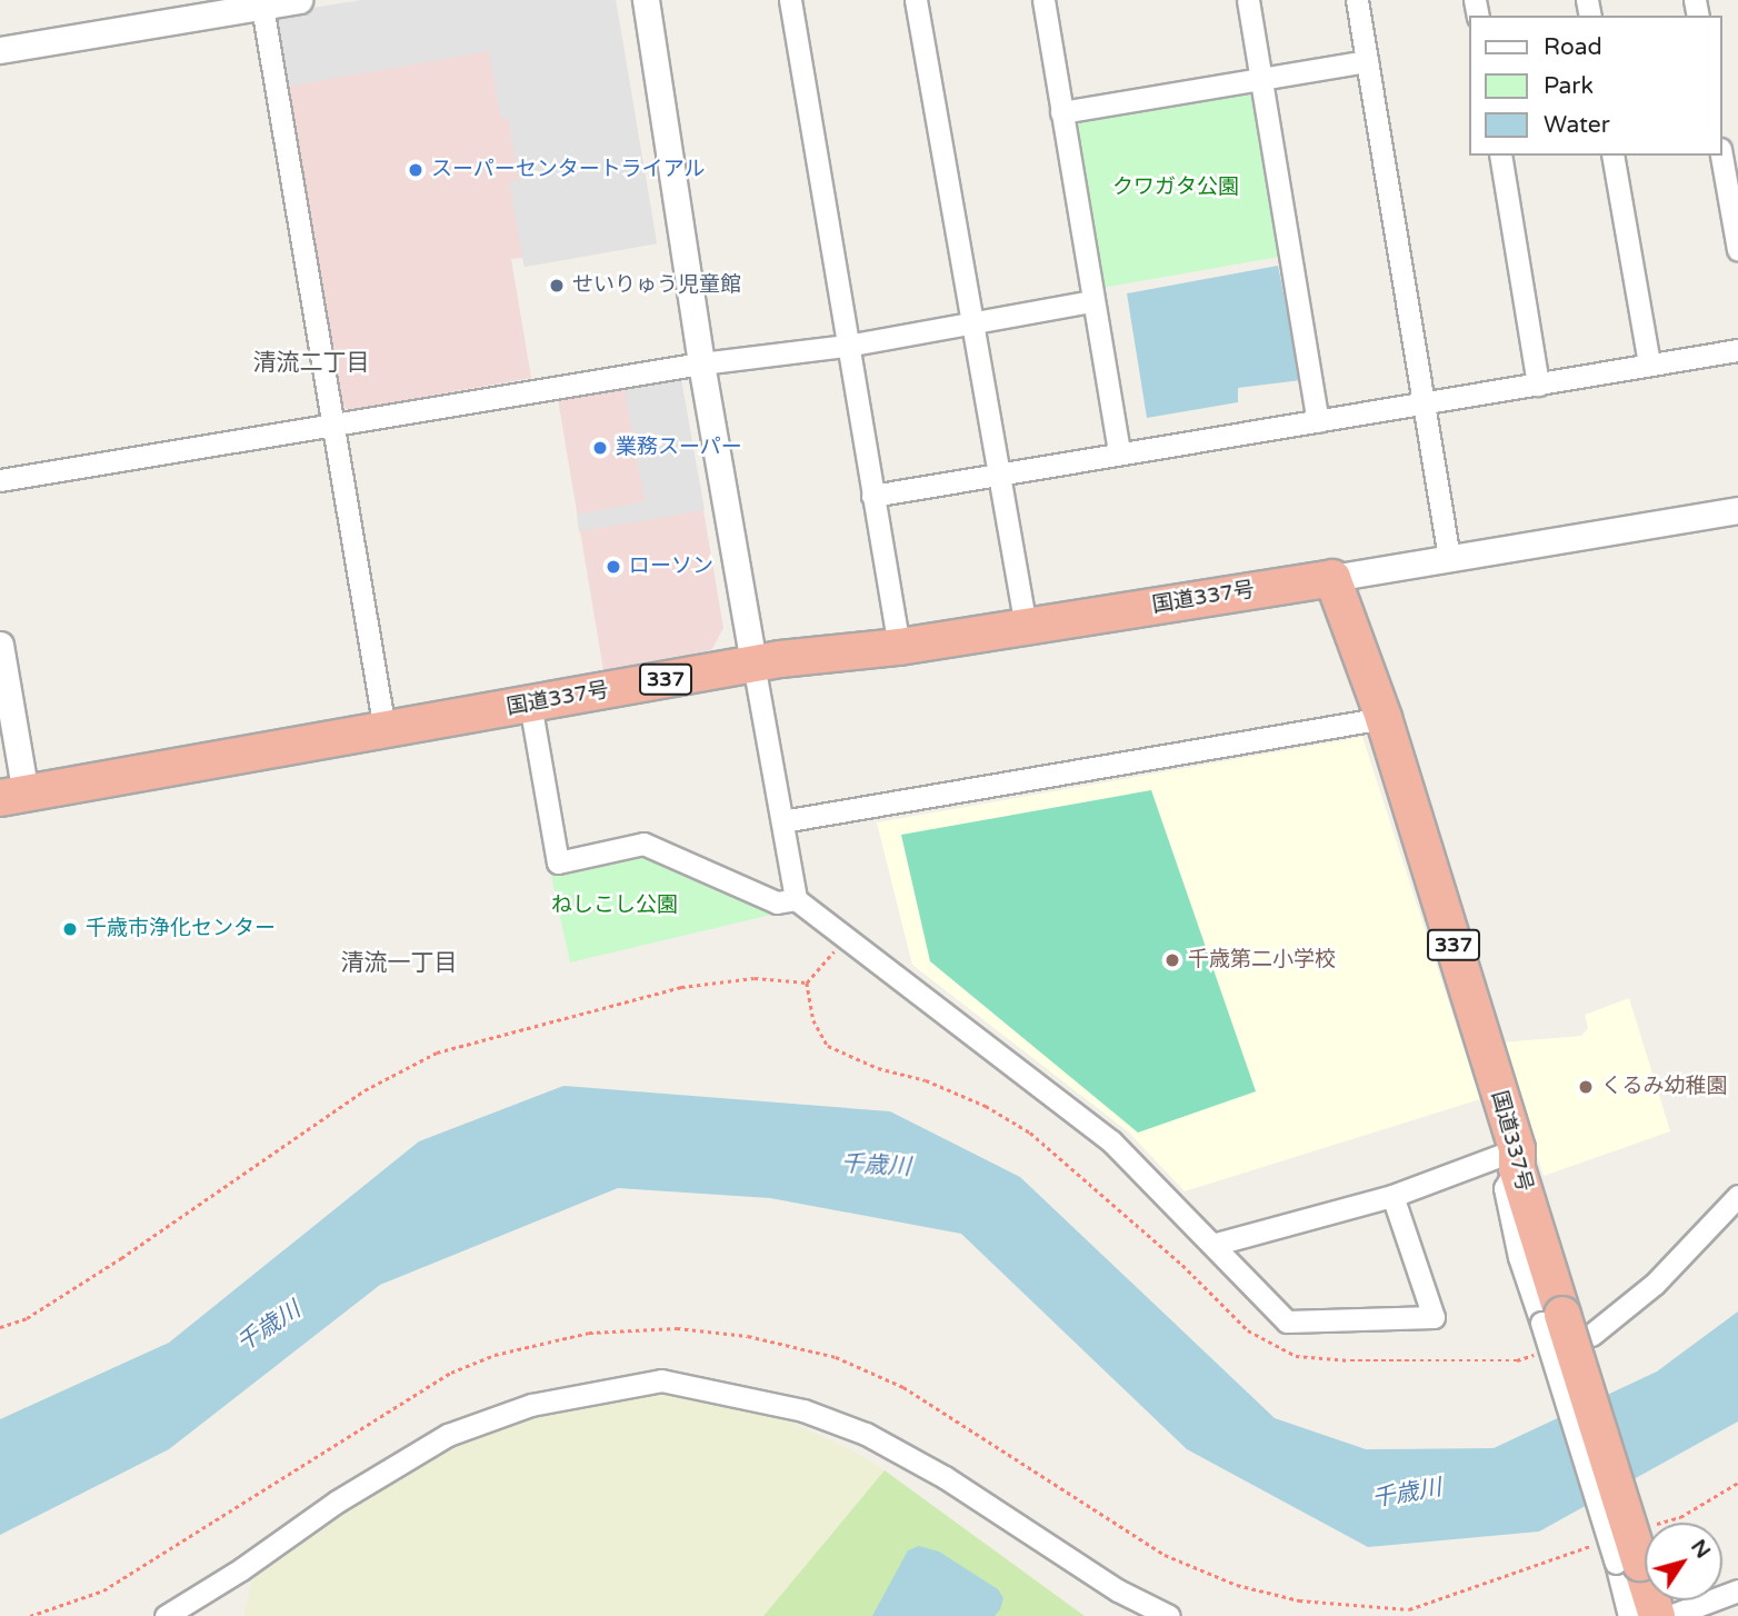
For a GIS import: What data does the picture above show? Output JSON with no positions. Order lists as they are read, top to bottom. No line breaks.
{"streets":{"highway":["国道337号","337"]},"districts":["清流二丁目","清流一丁目"],"water":["千歳川"],"parks":["クワガタ公園","ねしこし公園"],"places":["スーパーセンタートライアル","せいりゅう児童館","業務スーパー","ローソン","千歳市浄化センター","千歳第二小学校","くるみ幼稚園"],"legend":["Road","Park","Water"],"north":"top right"}
